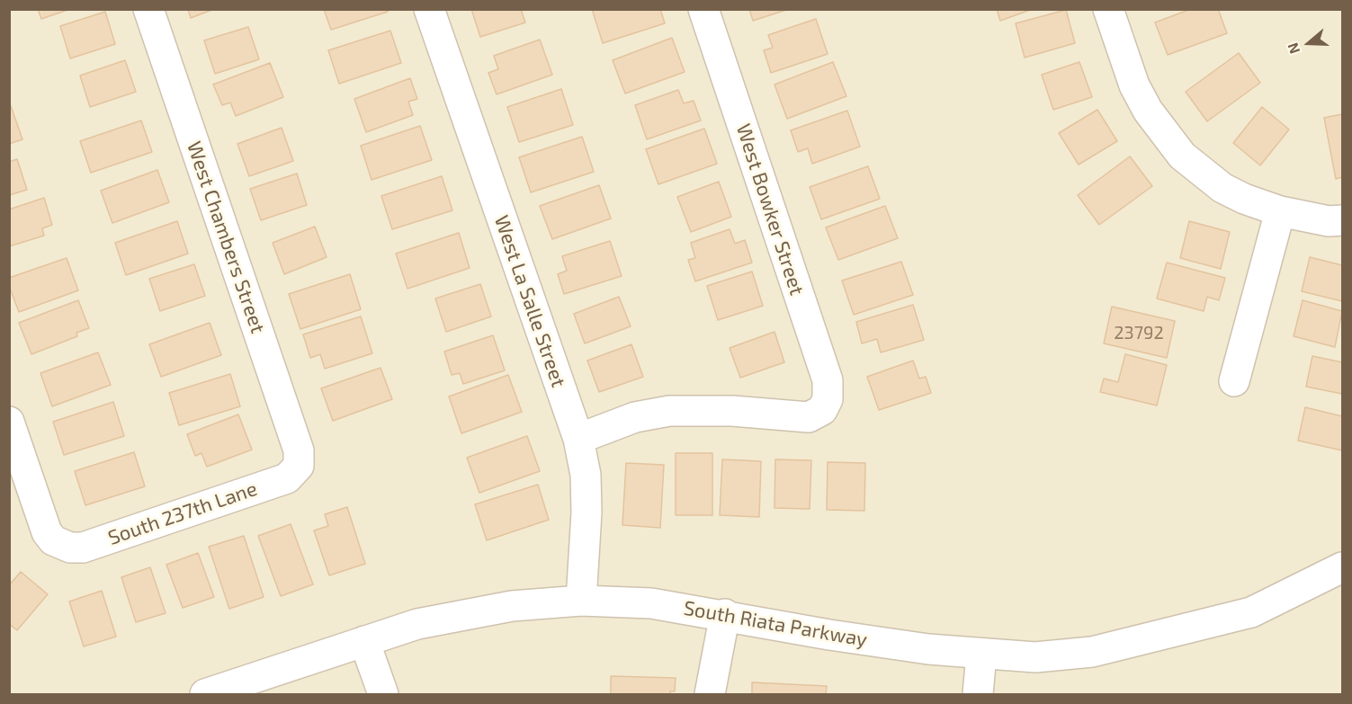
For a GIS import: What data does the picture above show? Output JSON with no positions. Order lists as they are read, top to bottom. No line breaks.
{"streets":{"street":["West Bowker Street","West Chambers Street","West La Salle Street","South 237th Lane","South Riata Parkway"]},"crossings":[["West Bowker Street","West La Salle Street"],["West Chambers Street","South 237th Lane"],["West La Salle Street","South Riata Parkway"]],"house_numbers":["23792"],"north":"left"}
